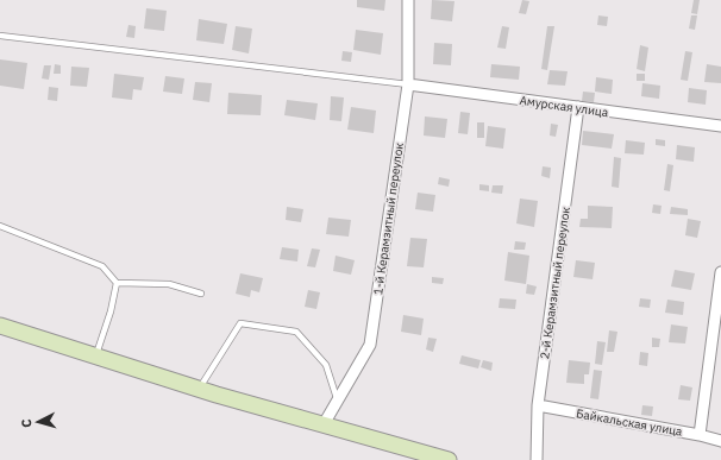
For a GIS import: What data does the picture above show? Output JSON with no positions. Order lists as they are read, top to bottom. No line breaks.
{"streets":{"street":["Амурская улица","1-й Керамзитный переулок","2-й Керамзитный переулок","Байкальская улица"]},"crossings":[["Амурская улица","1-й Керамзитный переулок"],["Амурская улица","2-й Керамзитный переулок"],["2-й Керамзитный переулок","Байкальская улица"]],"north":"left"}
